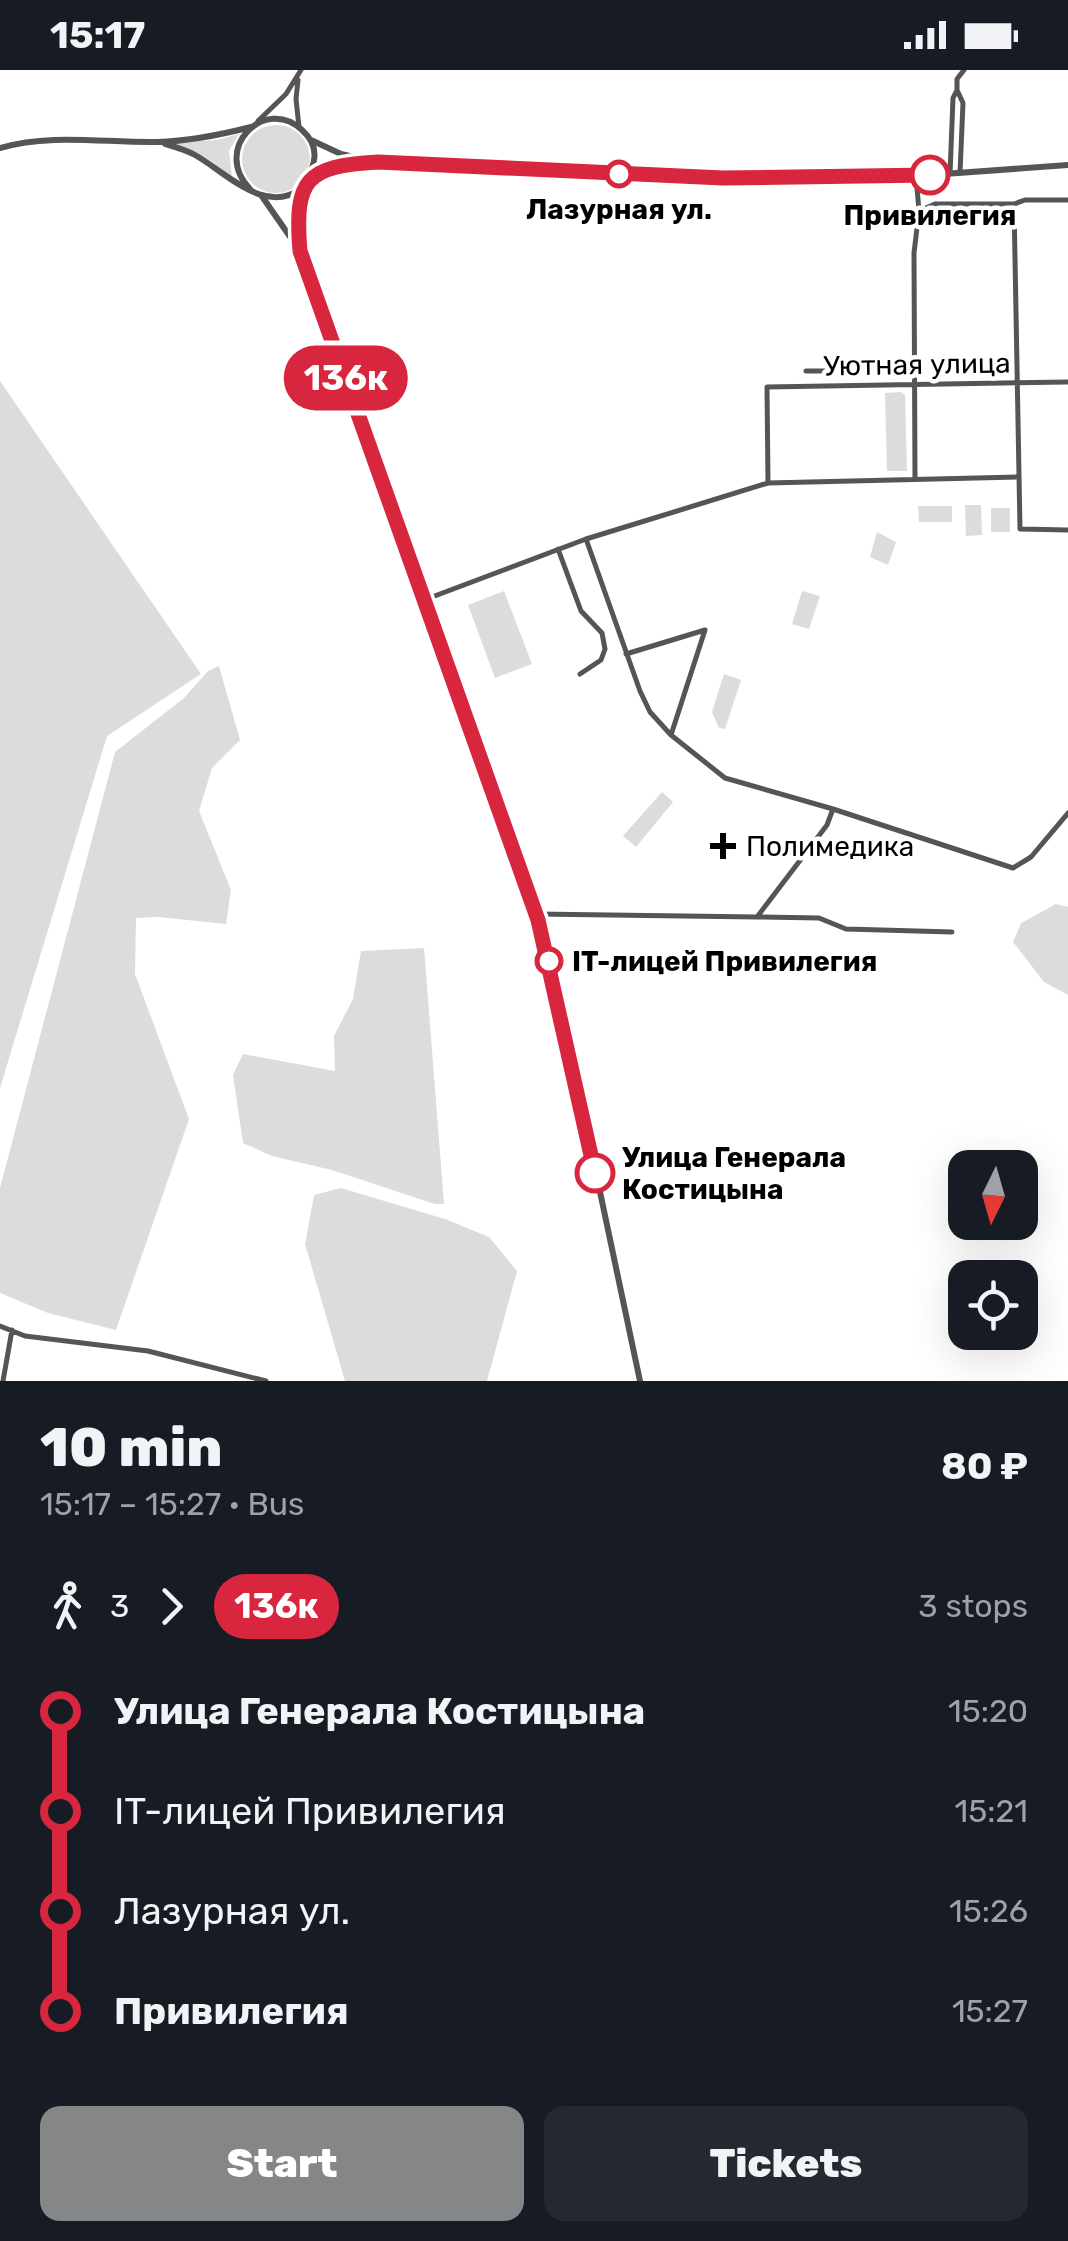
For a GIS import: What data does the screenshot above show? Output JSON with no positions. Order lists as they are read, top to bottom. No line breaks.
{"streets":{"street":["Уютная улица"]},"places":{"other":["Лазурная ул.","Привилегия","IT-лицей Привилегия","Улица Генерала Костицына"],"health":["Полимедика"]},"lines":["bus line 136к"],"north":"bottom","page":{"status":"15:17","on_map":"136к","heading":["10 min","15:17 – 15:27 · Bus","80 ₽"],"legs":["3","136к","3 stops"],"list":[{"name":"Улица Генерала Костицына","value":"15:20"},{"name":"IT-лицей Привилегия","value":"15:21"},{"name":"Лазурная ул.","value":"15:26"},{"name":"Привилегия","value":"15:27"}],"buttons":["Start","Tickets"]}}
